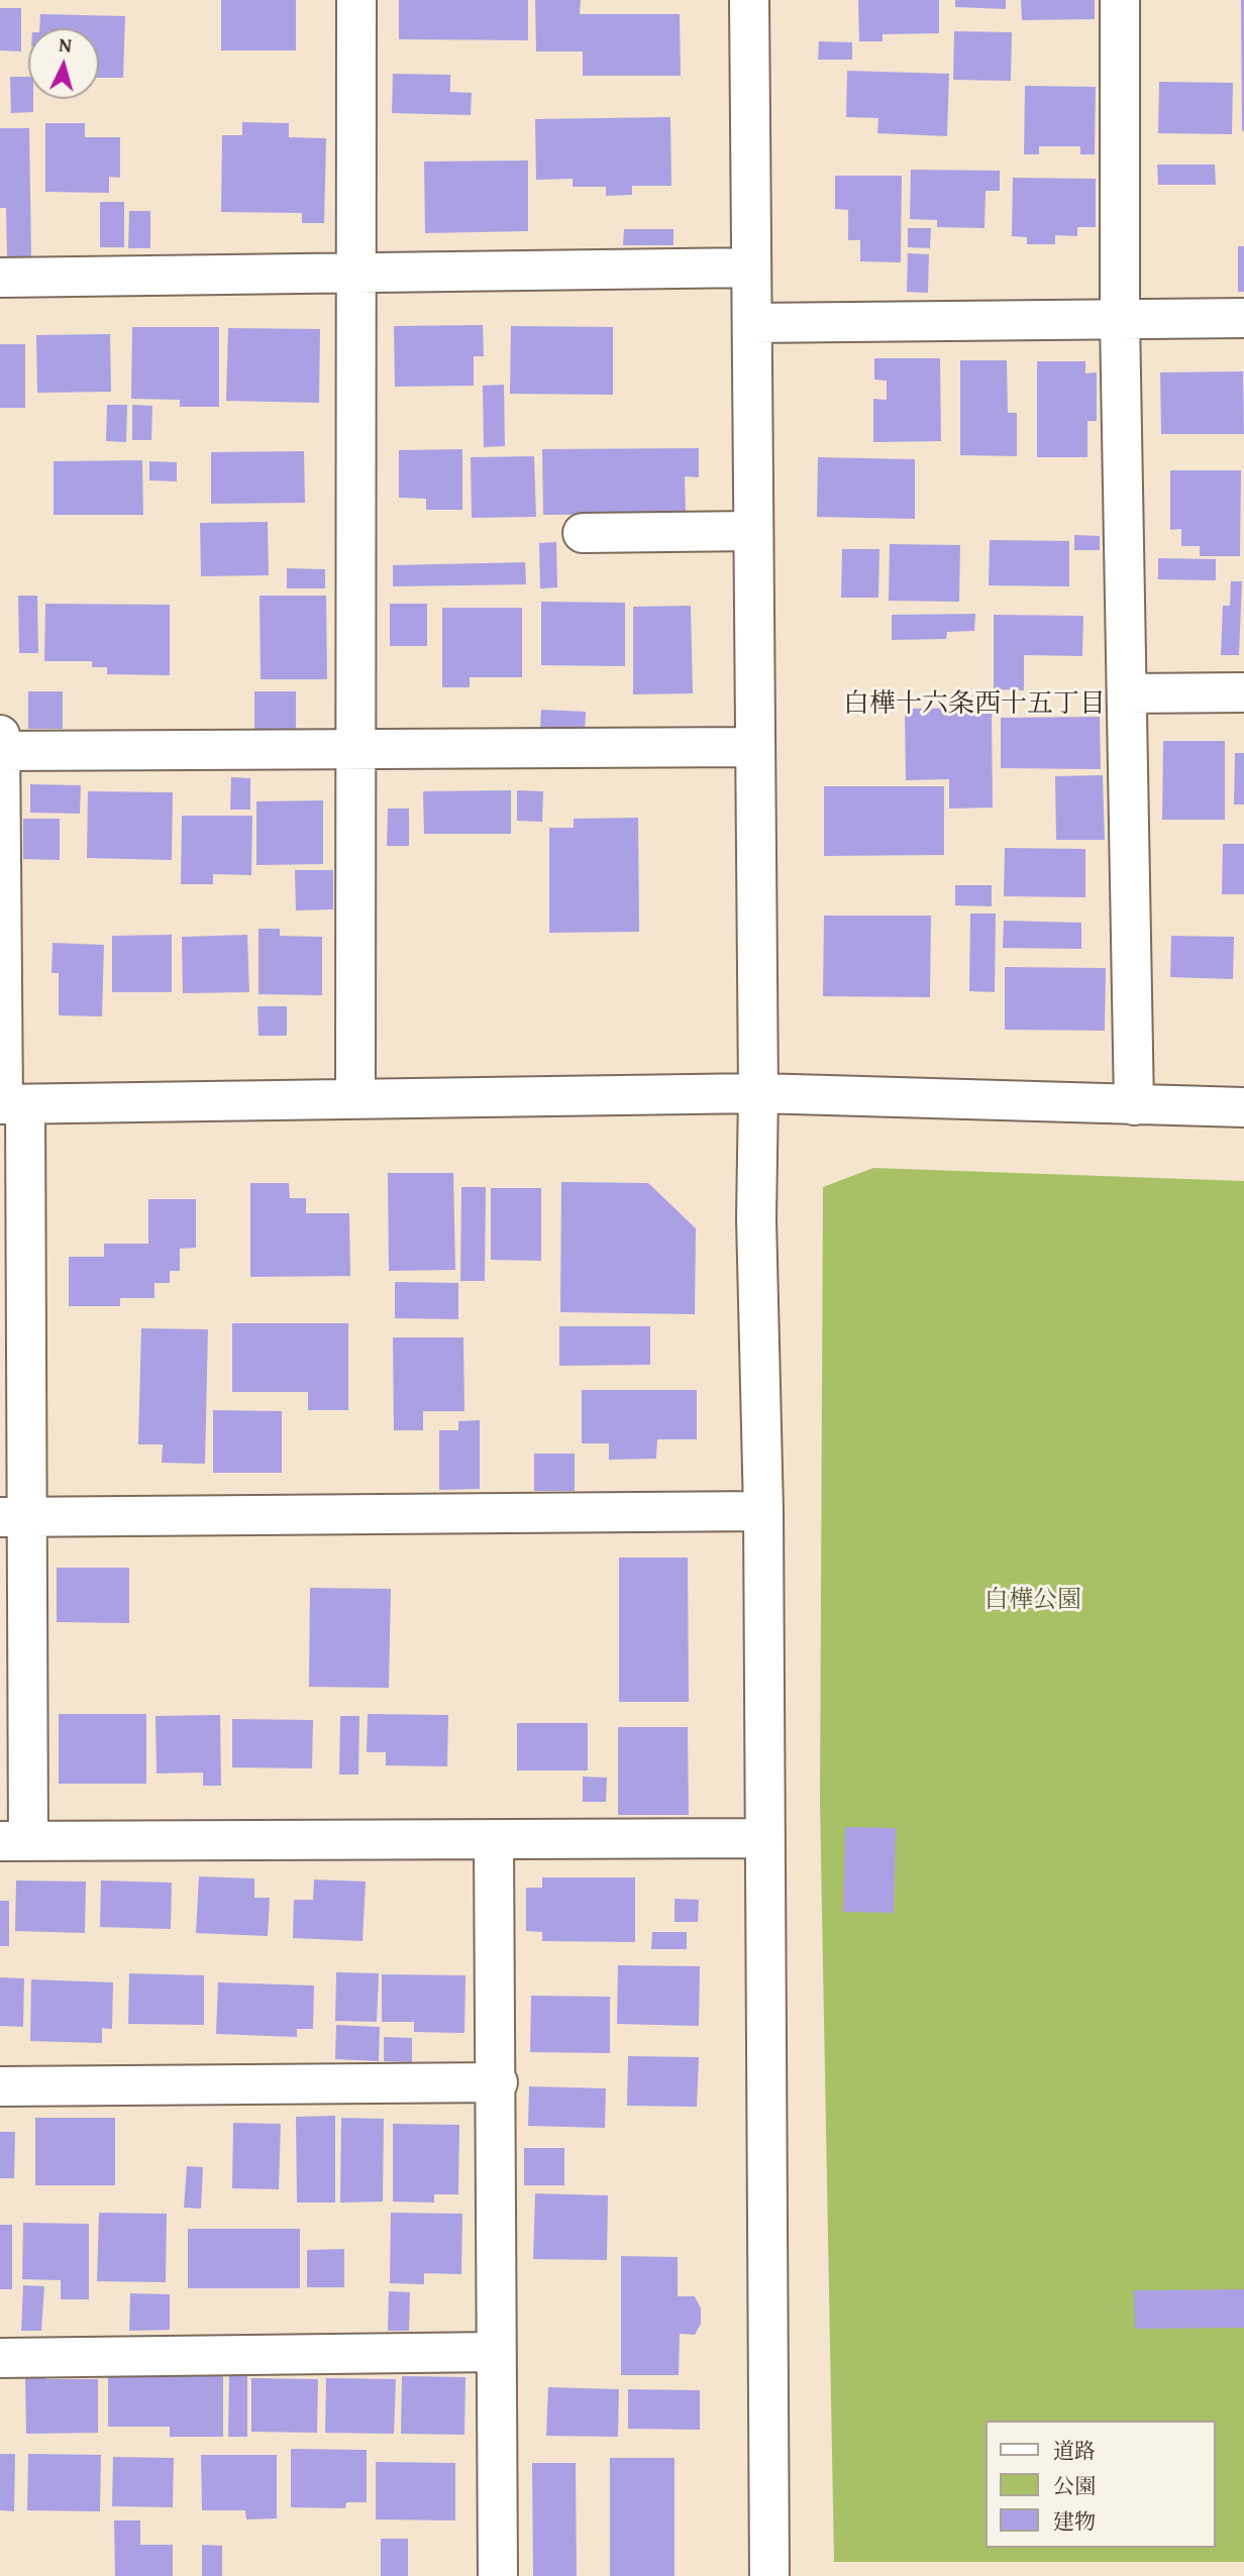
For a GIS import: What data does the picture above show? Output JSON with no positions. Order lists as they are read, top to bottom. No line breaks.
{"districts":["白樺十六条西十五丁目"],"parks":["白樺公園"],"legend":["道路","公園","建物"],"north":"top"}
